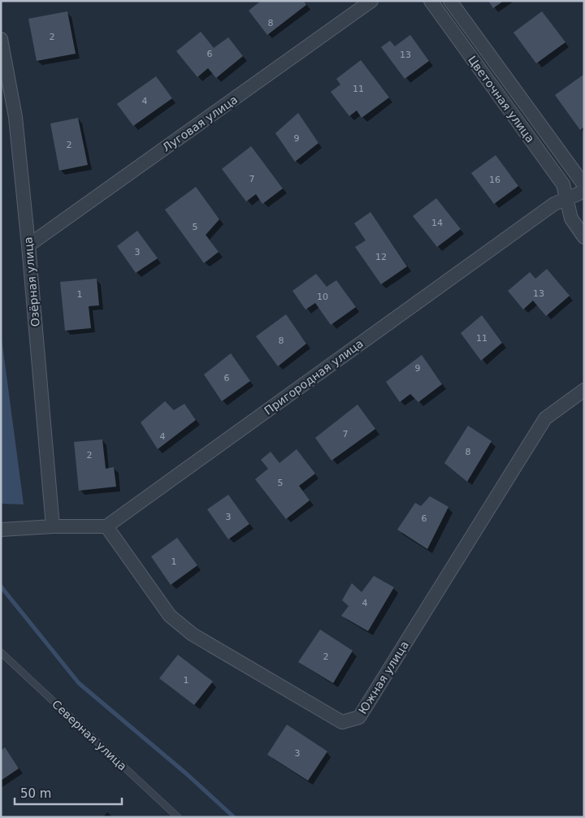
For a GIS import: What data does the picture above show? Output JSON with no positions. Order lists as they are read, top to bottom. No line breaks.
{"streets":{"street":["Цветочная улица","Луговая улица","Озёрная улица","Пригородная улица","Южная улица"],"lane":["Северная улица"]},"crossings":[["Цветочная улица","Пригородная улица"],["Луговая улица","Озёрная улица"],["Пригородная улица","Южная улица"]],"house_numbers":["8","2","6","13","11","4","9","2","7","16","14","5","3","12","13","1","10","11","8","9","6","7","4","8","2","5","3","6","1","4","2","1","3"],"scale_bar":"50 m"}
